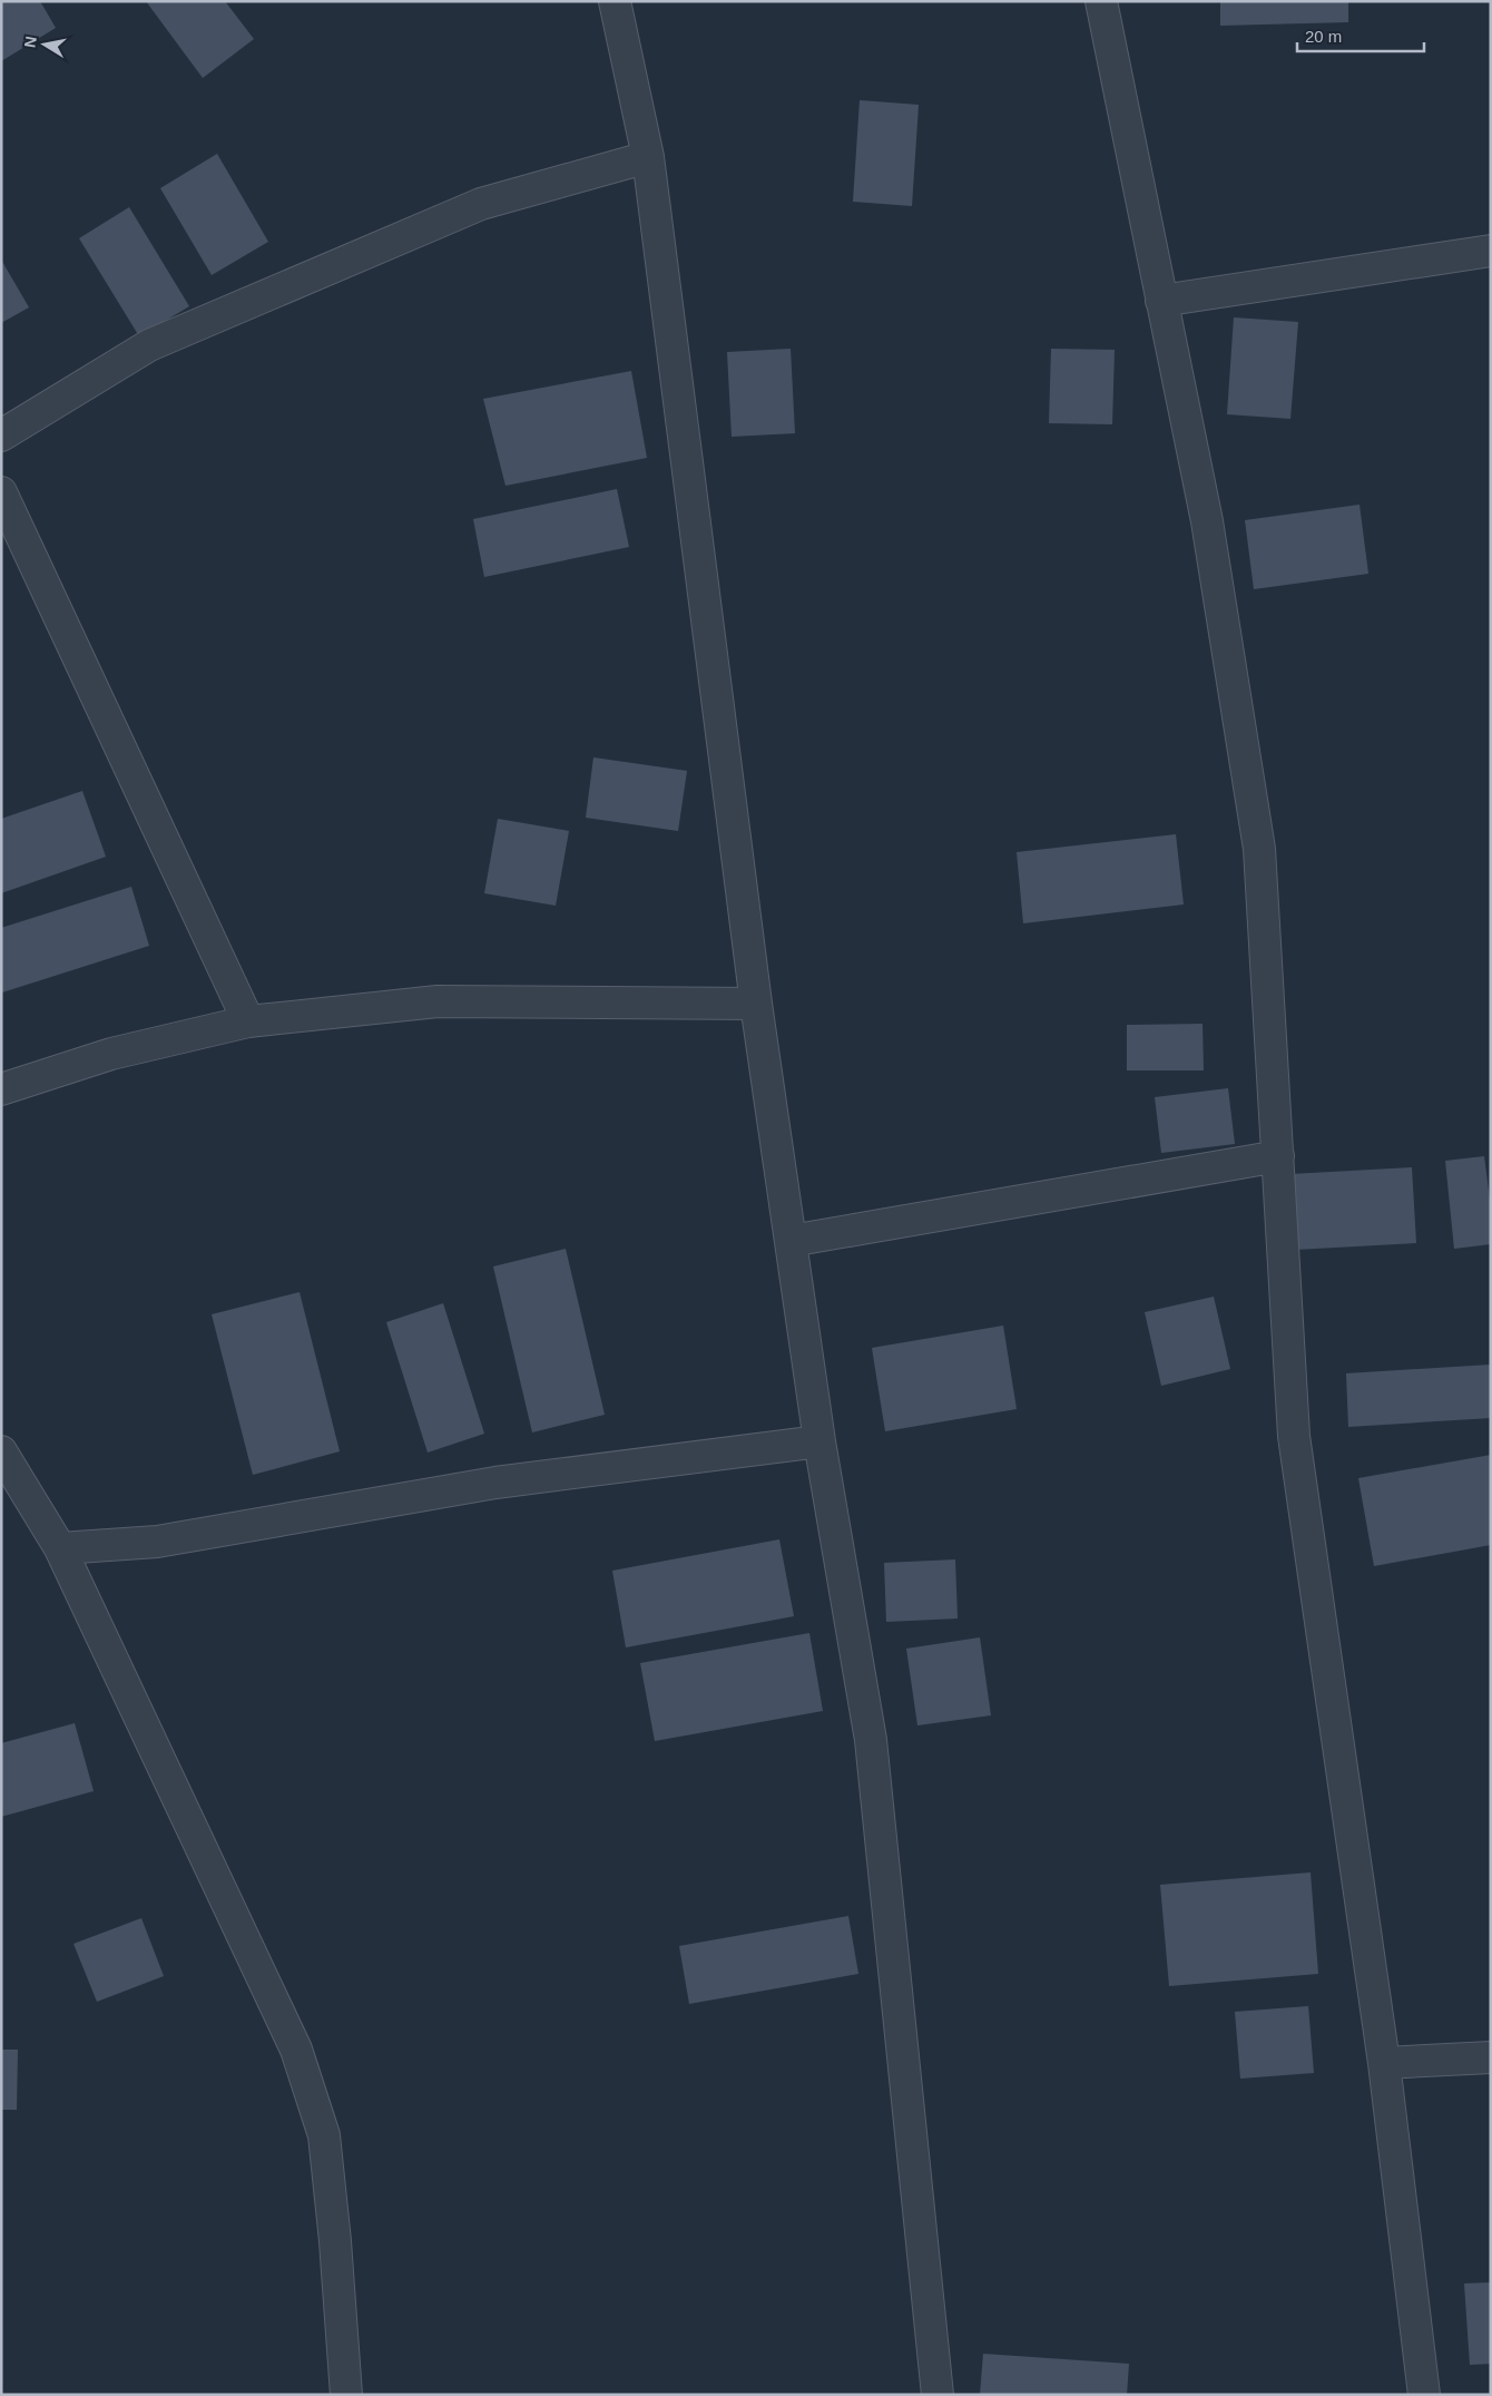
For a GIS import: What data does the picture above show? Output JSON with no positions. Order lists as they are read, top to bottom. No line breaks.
{"scale_bar":"20 m","north":"left"}
